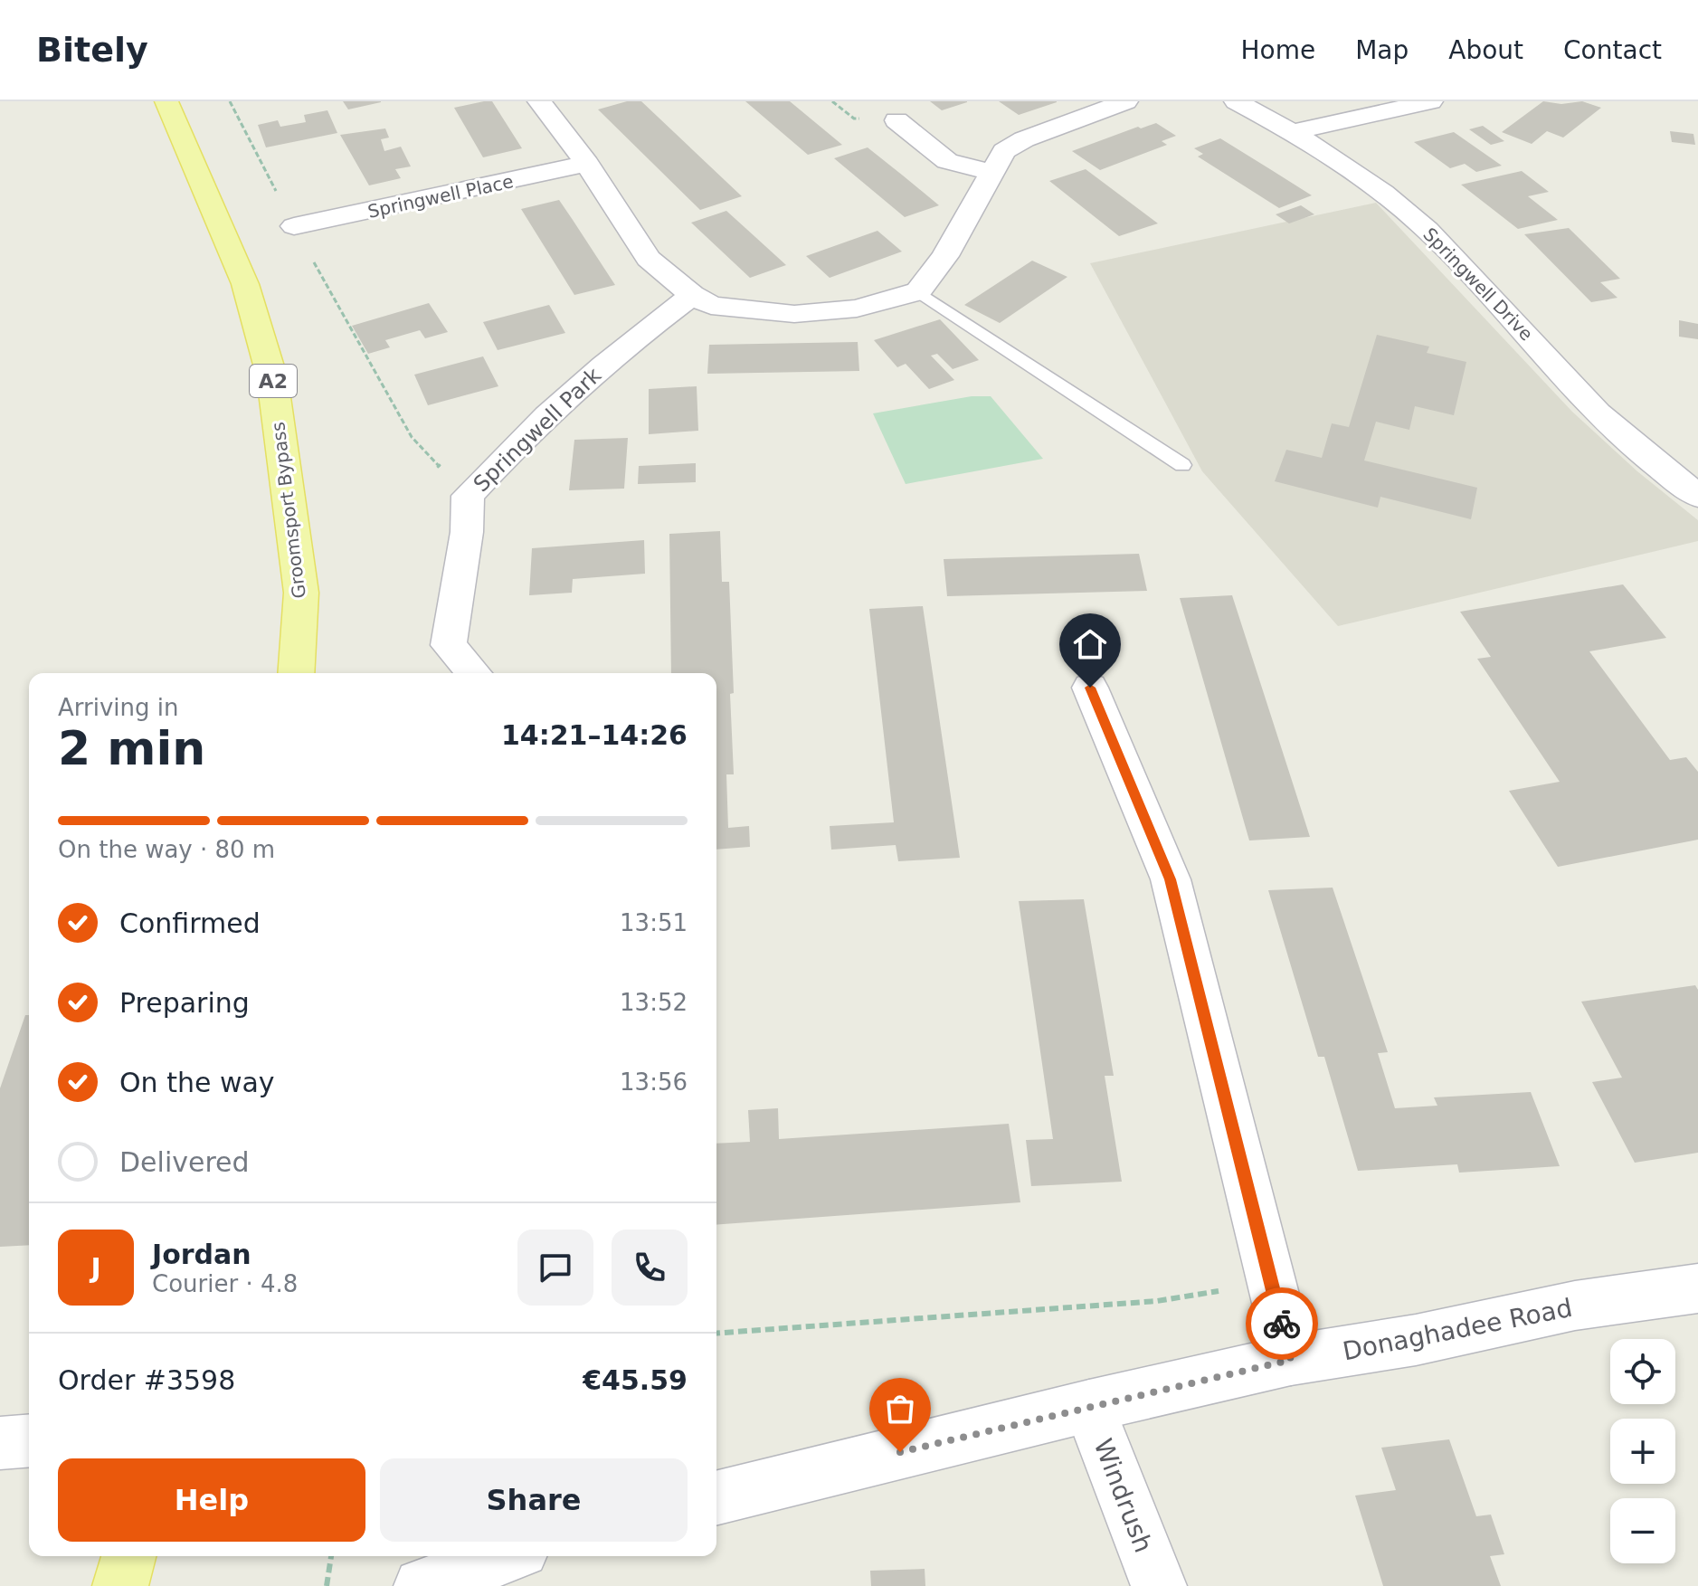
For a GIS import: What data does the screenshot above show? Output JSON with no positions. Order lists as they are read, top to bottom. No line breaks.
{"streets":{"main road":["A2","Groomsport Bypass"],"street":["Springwell Place","Springwell Drive","Springwell Park","Donaghadee Road","Windrush"]},"crossings":[["Donaghadee Road","Windrush"]],"page":{"header":"Bitely","nav":["Home","Map","About","Contact"],"heading":["2 min","Arriving in","14:21–14:26"],"panel":["Jordan","Courier · 4.8","Order #3598","€45.59"],"bar":"On the way · 80 m","list":[["Confirmed","13:51"],["Preparing","13:52"],["On the way","13:56"],"Delivered"],"round":"J","map_buttons":["+","−"],"buttons":["Help","Share"]}}
